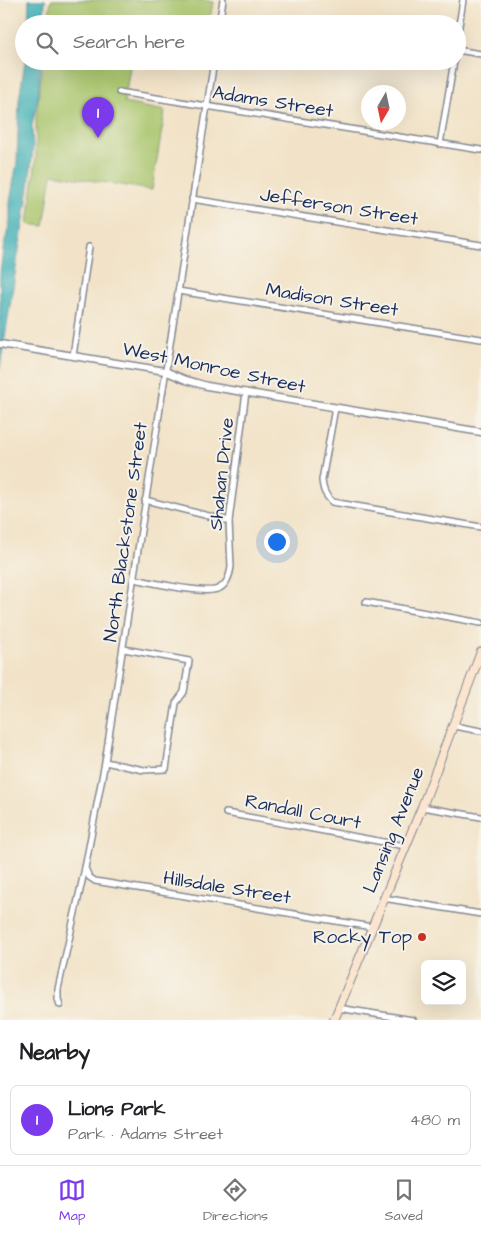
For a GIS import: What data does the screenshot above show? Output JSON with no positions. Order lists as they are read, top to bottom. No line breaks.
{"streets":{"main road":["Lansing Avenue"],"street":["Adams Street","Jefferson Street","Madison Street","West Monroe Street","Shahan Drive","North Blackstone Street","Randall Court","Hillsdale Street"]},"crossings":[["Adams Street","North Blackstone Street"],["Jefferson Street","North Blackstone Street"],["Madison Street","North Blackstone Street"],["West Monroe Street","Shahan Drive"],["West Monroe Street","North Blackstone Street"],["Shahan Drive","North Blackstone Street"],["North Blackstone Street","Hillsdale Street"],["Randall Court","Lansing Avenue"],["Lansing Avenue","Hillsdale Street"]],"places":["Rocky Top"],"north":"bottom","page":{"search":"Search here","pins":"1","heading":"Nearby","list":[{"mark":"1","name":"Lions Park","note":"Park · Adams Street","value":"480 m"}],"nav":["Map","Directions","Saved"]}}
